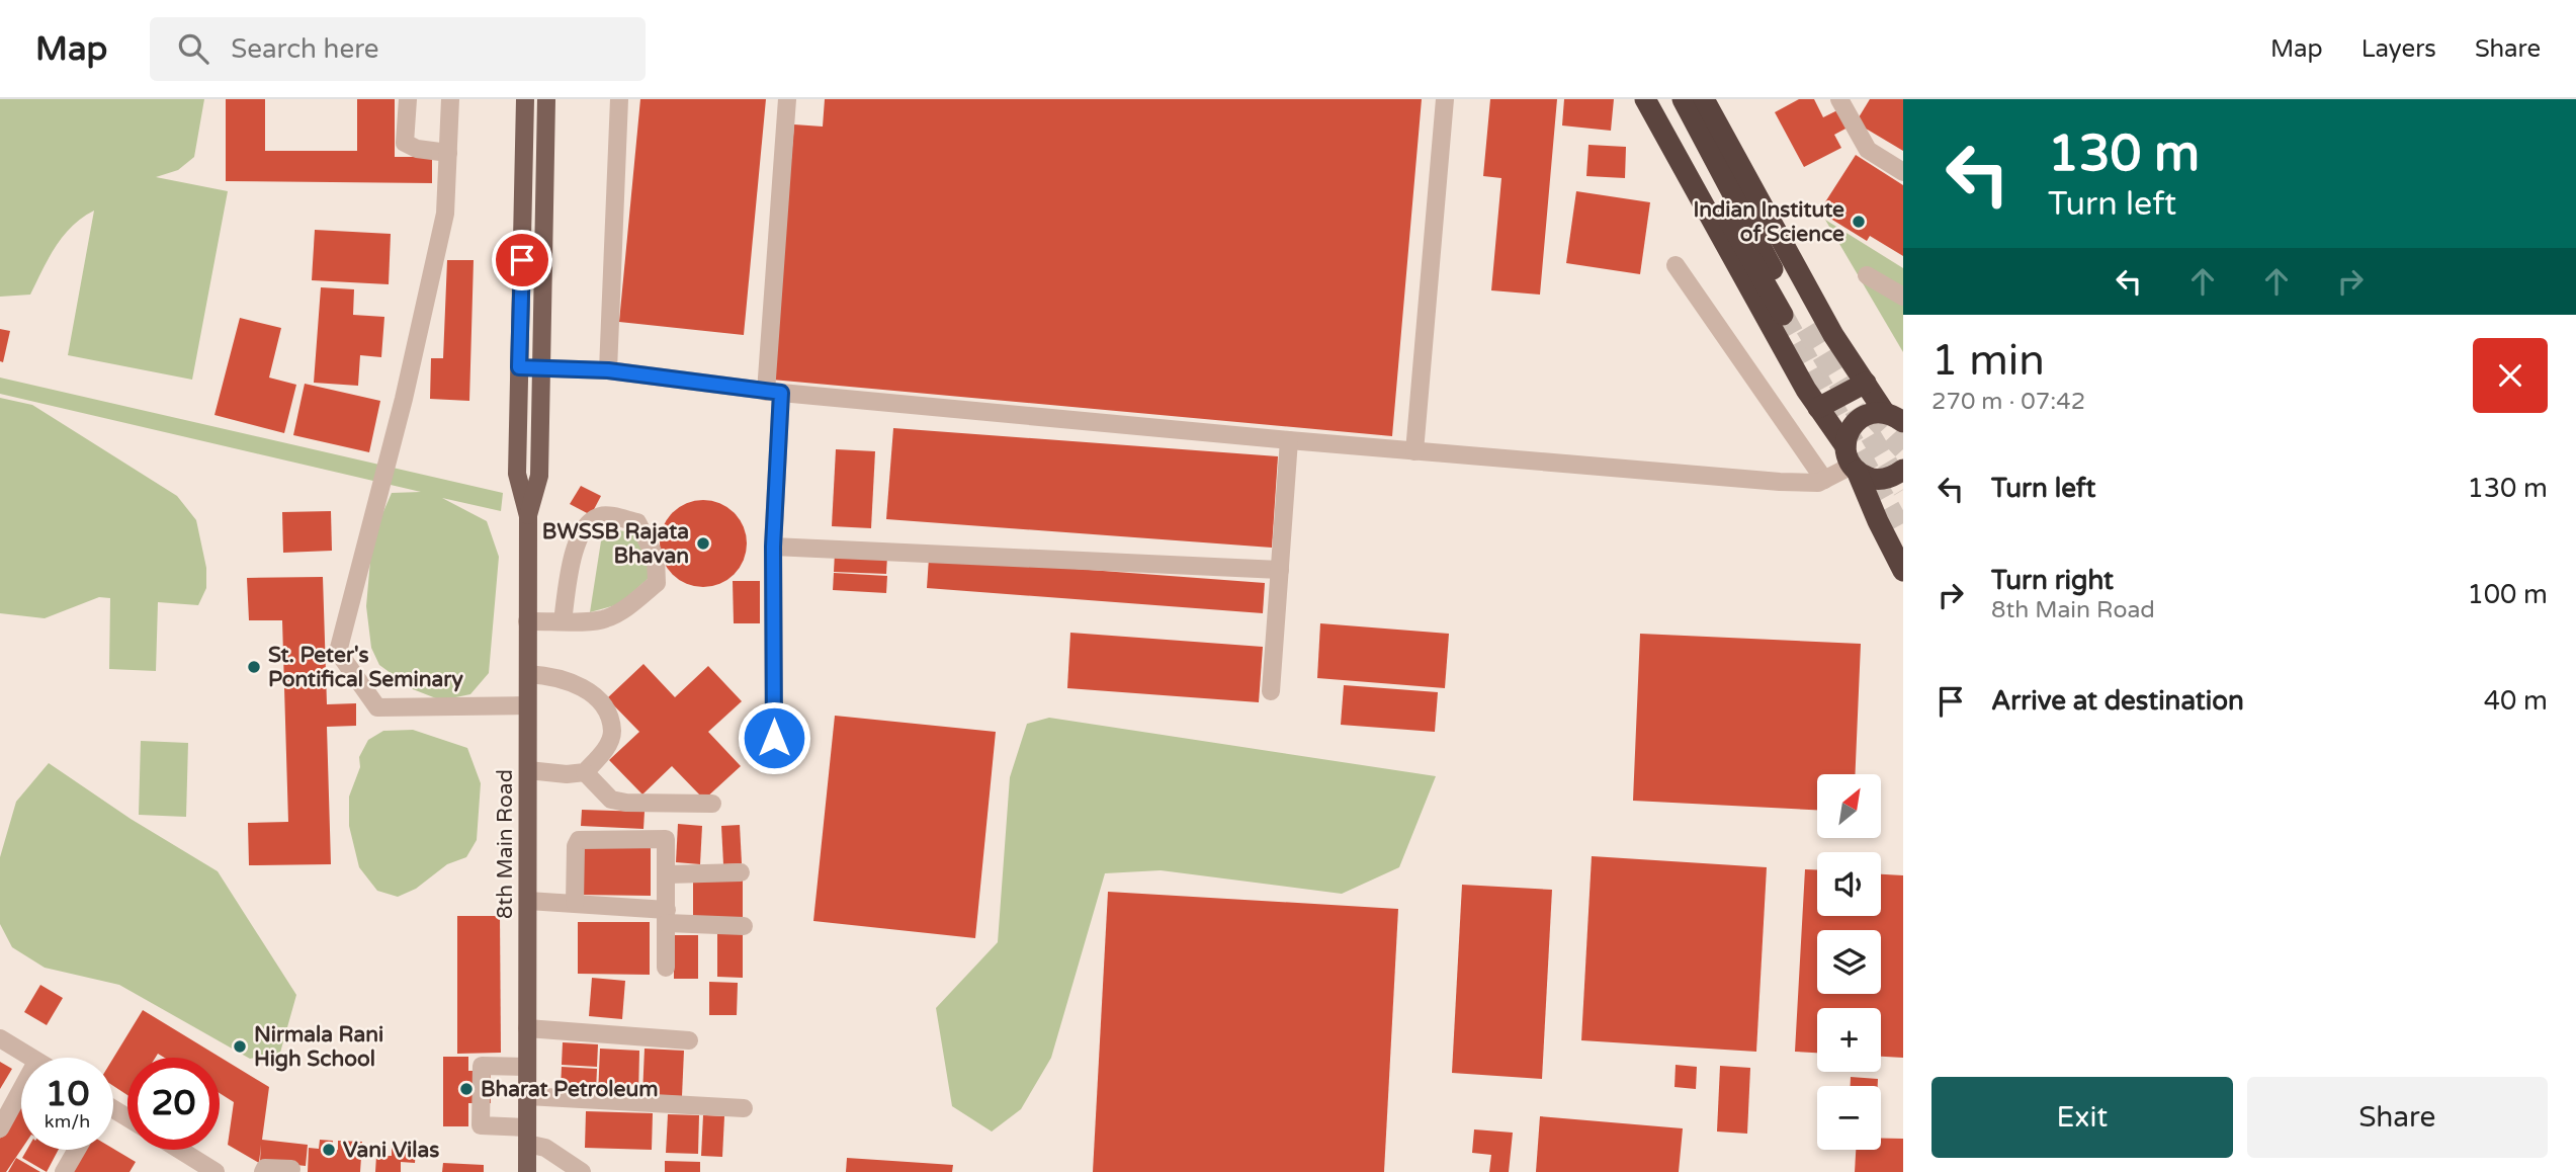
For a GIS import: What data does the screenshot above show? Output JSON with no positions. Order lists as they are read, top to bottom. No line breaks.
{"streets":{"main road":["8th Main Road"]},"places":["Indian Institute of Science","BWSSB Rajata Bhavan","St. Peter's Pontifical Seminary","Nirmala Rani High School","Bharat Petroleum","Vani Vilas"],"north":"top right","page":{"header":"Map","search":"Search here","nav":["Map","Layers","Share"],"turn":["130 m","Turn left"],"heading":["1 min","270 m · 07:42"],"list":[{"name":"Turn left","value":"130 m"},{"name":"Turn right","note":"8th Main Road","value":"100 m"},{"name":"Arrive at destination","value":"40 m"}],"map_buttons":["+","−"],"speed":"10 km/h","limit":"20","buttons":["Exit","Share"]}}
